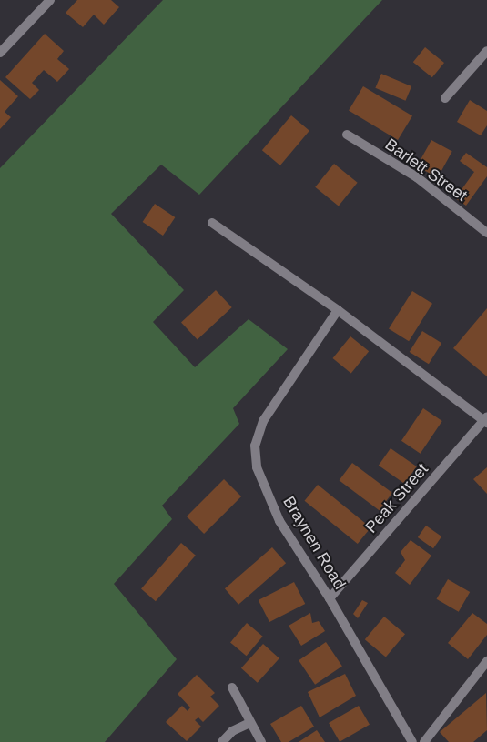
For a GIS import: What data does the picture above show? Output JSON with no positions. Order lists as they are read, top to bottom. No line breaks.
{"streets":{"street":["Barlett Street","Peak Street","Braynen Road"]},"crossings":[["Peak Street","Braynen Road"]]}
